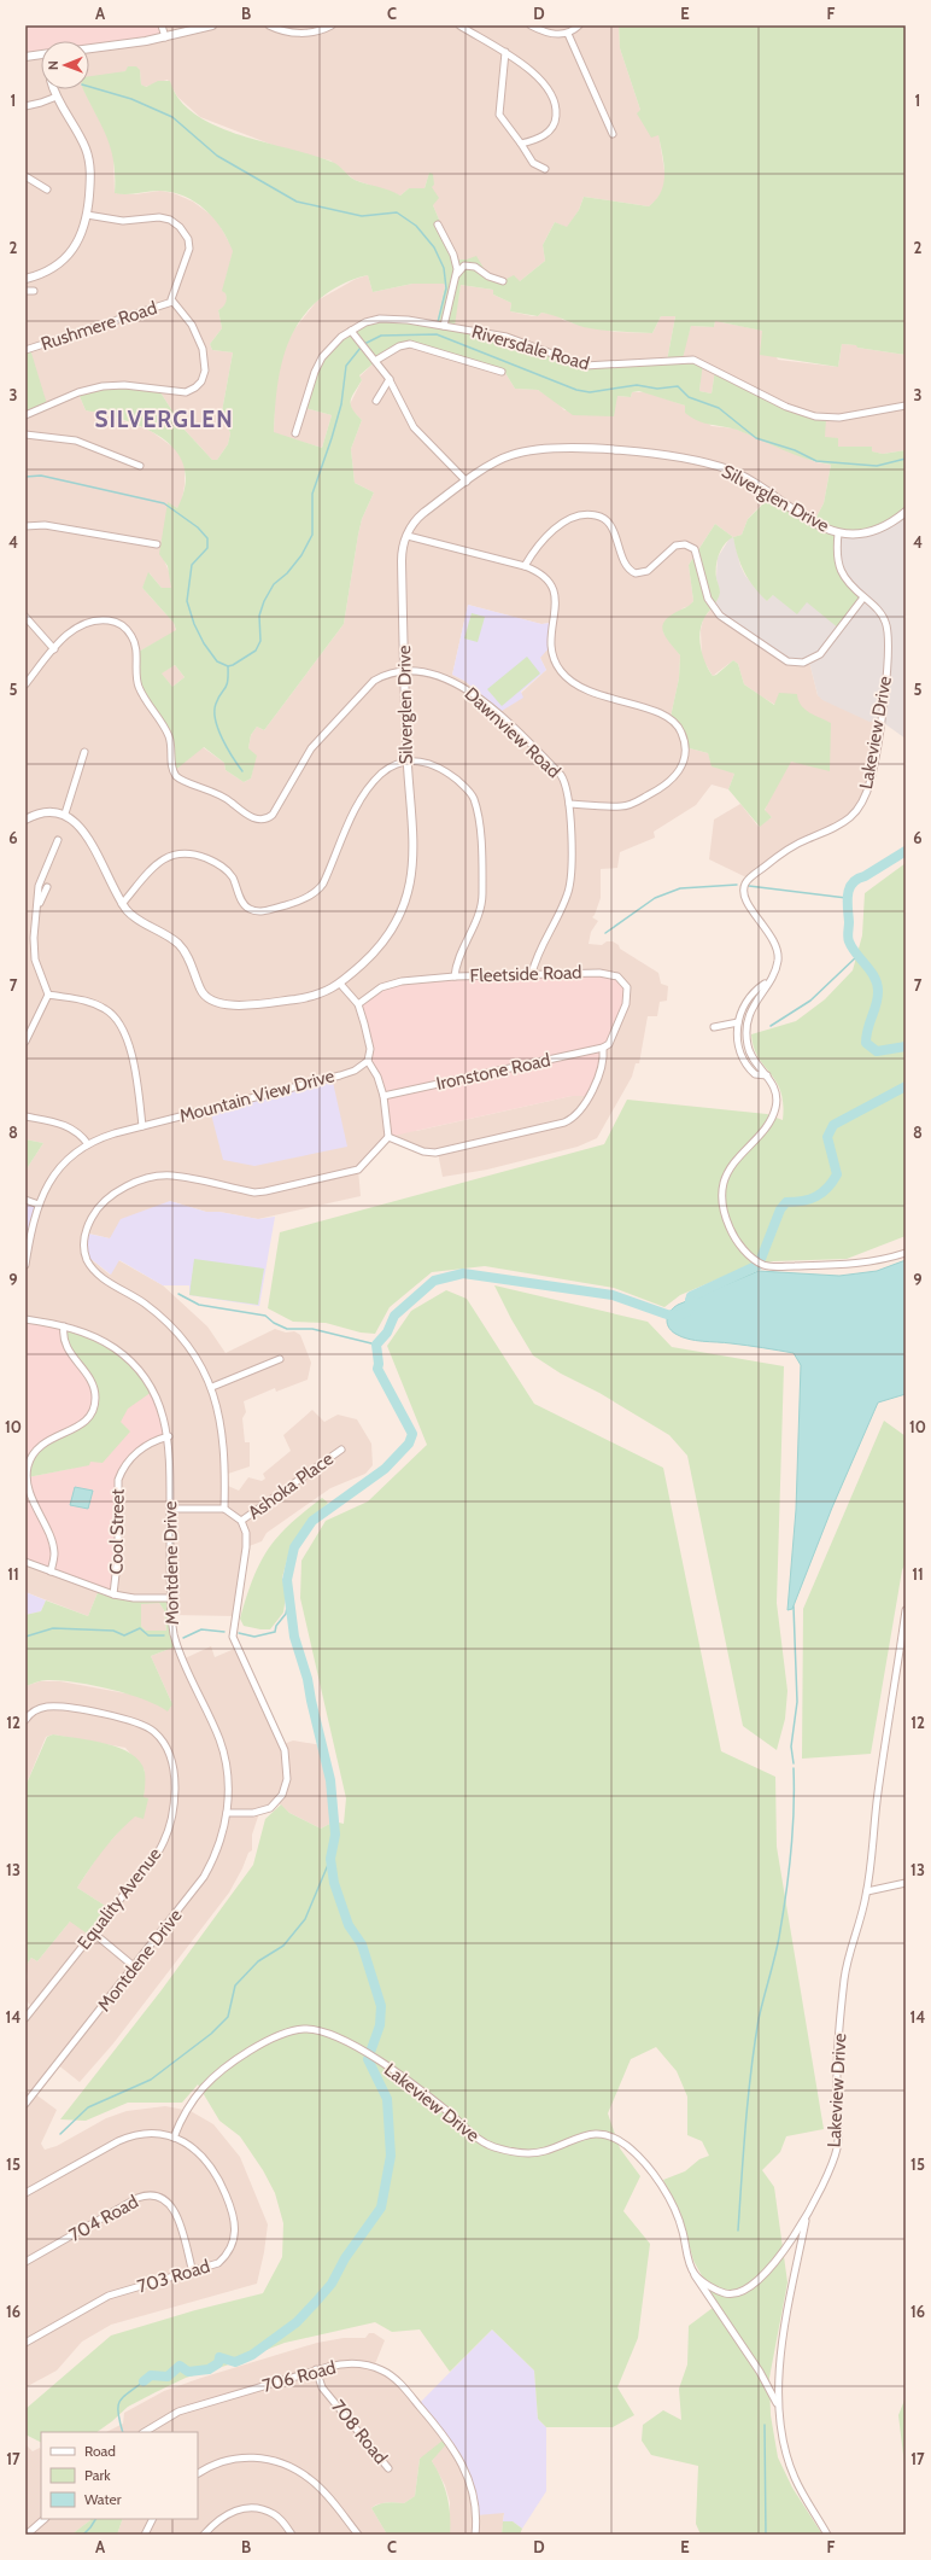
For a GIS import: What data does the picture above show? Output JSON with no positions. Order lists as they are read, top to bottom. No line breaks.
{"streets":{"street":["Rushmere Road","Riversdale Road","Silverglen Drive","Dawnview Road","Lakeview Drive","Fleetside Road","Ironstone Road","Mountain View Drive","Ashoka Place","Cool Street","Montdene Drive","Equality Avenue","704 Road","703 Road","706 Road","708 Road"]},"crossings":[["Silverglen Drive","Dawnview Road"],["Silverglen Drive","Lakeview Drive"],["Dawnview Road","Fleetside Road"],["Lakeview Drive","703 Road"],["Fleetside Road","Ironstone Road"],["Cool Street","Montdene Drive"],["704 Road","703 Road"],["706 Road","708 Road"]],"districts":["SILVERGLEN"],"legend":["Road","Park","Water"],"north":"left","grid":{"columns":["A","B","C","D","E","F"],"rows":["1","2","3","4","5","6","7","8","9","10","11","12","13","14","15","16","17"]}}
